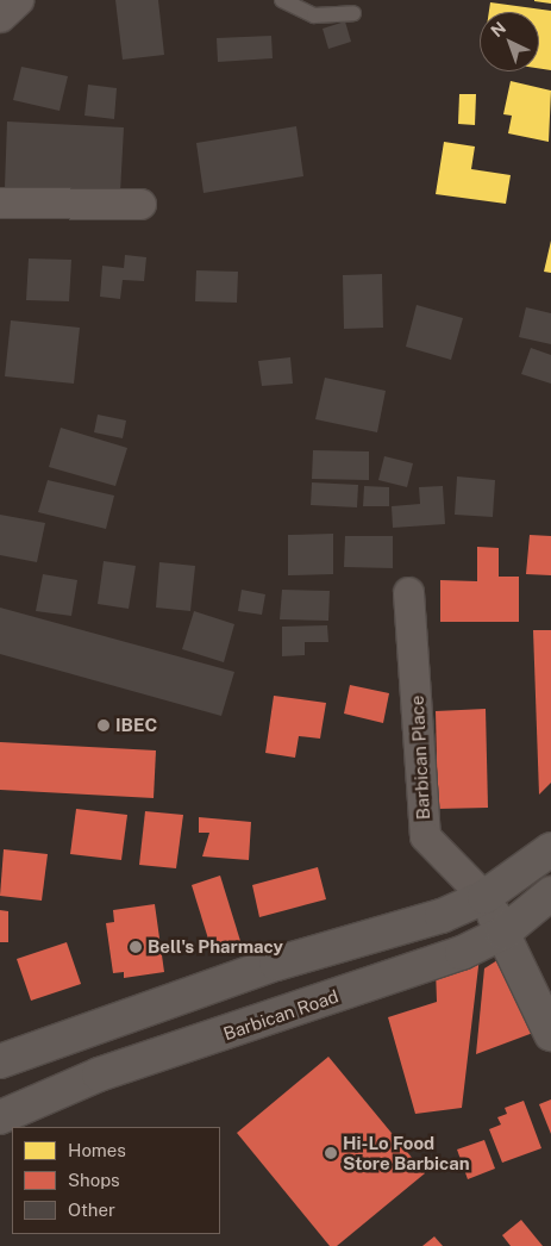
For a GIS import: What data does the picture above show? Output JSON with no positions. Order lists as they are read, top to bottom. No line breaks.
{"streets":{"main road":["Barbican Road"],"street":["Barbican Place"]},"places":["IBEC","Bell's Pharmacy","Hi-Lo Food Store Barbican"],"legend":["Homes","Shops","Other"],"north":"top left"}
